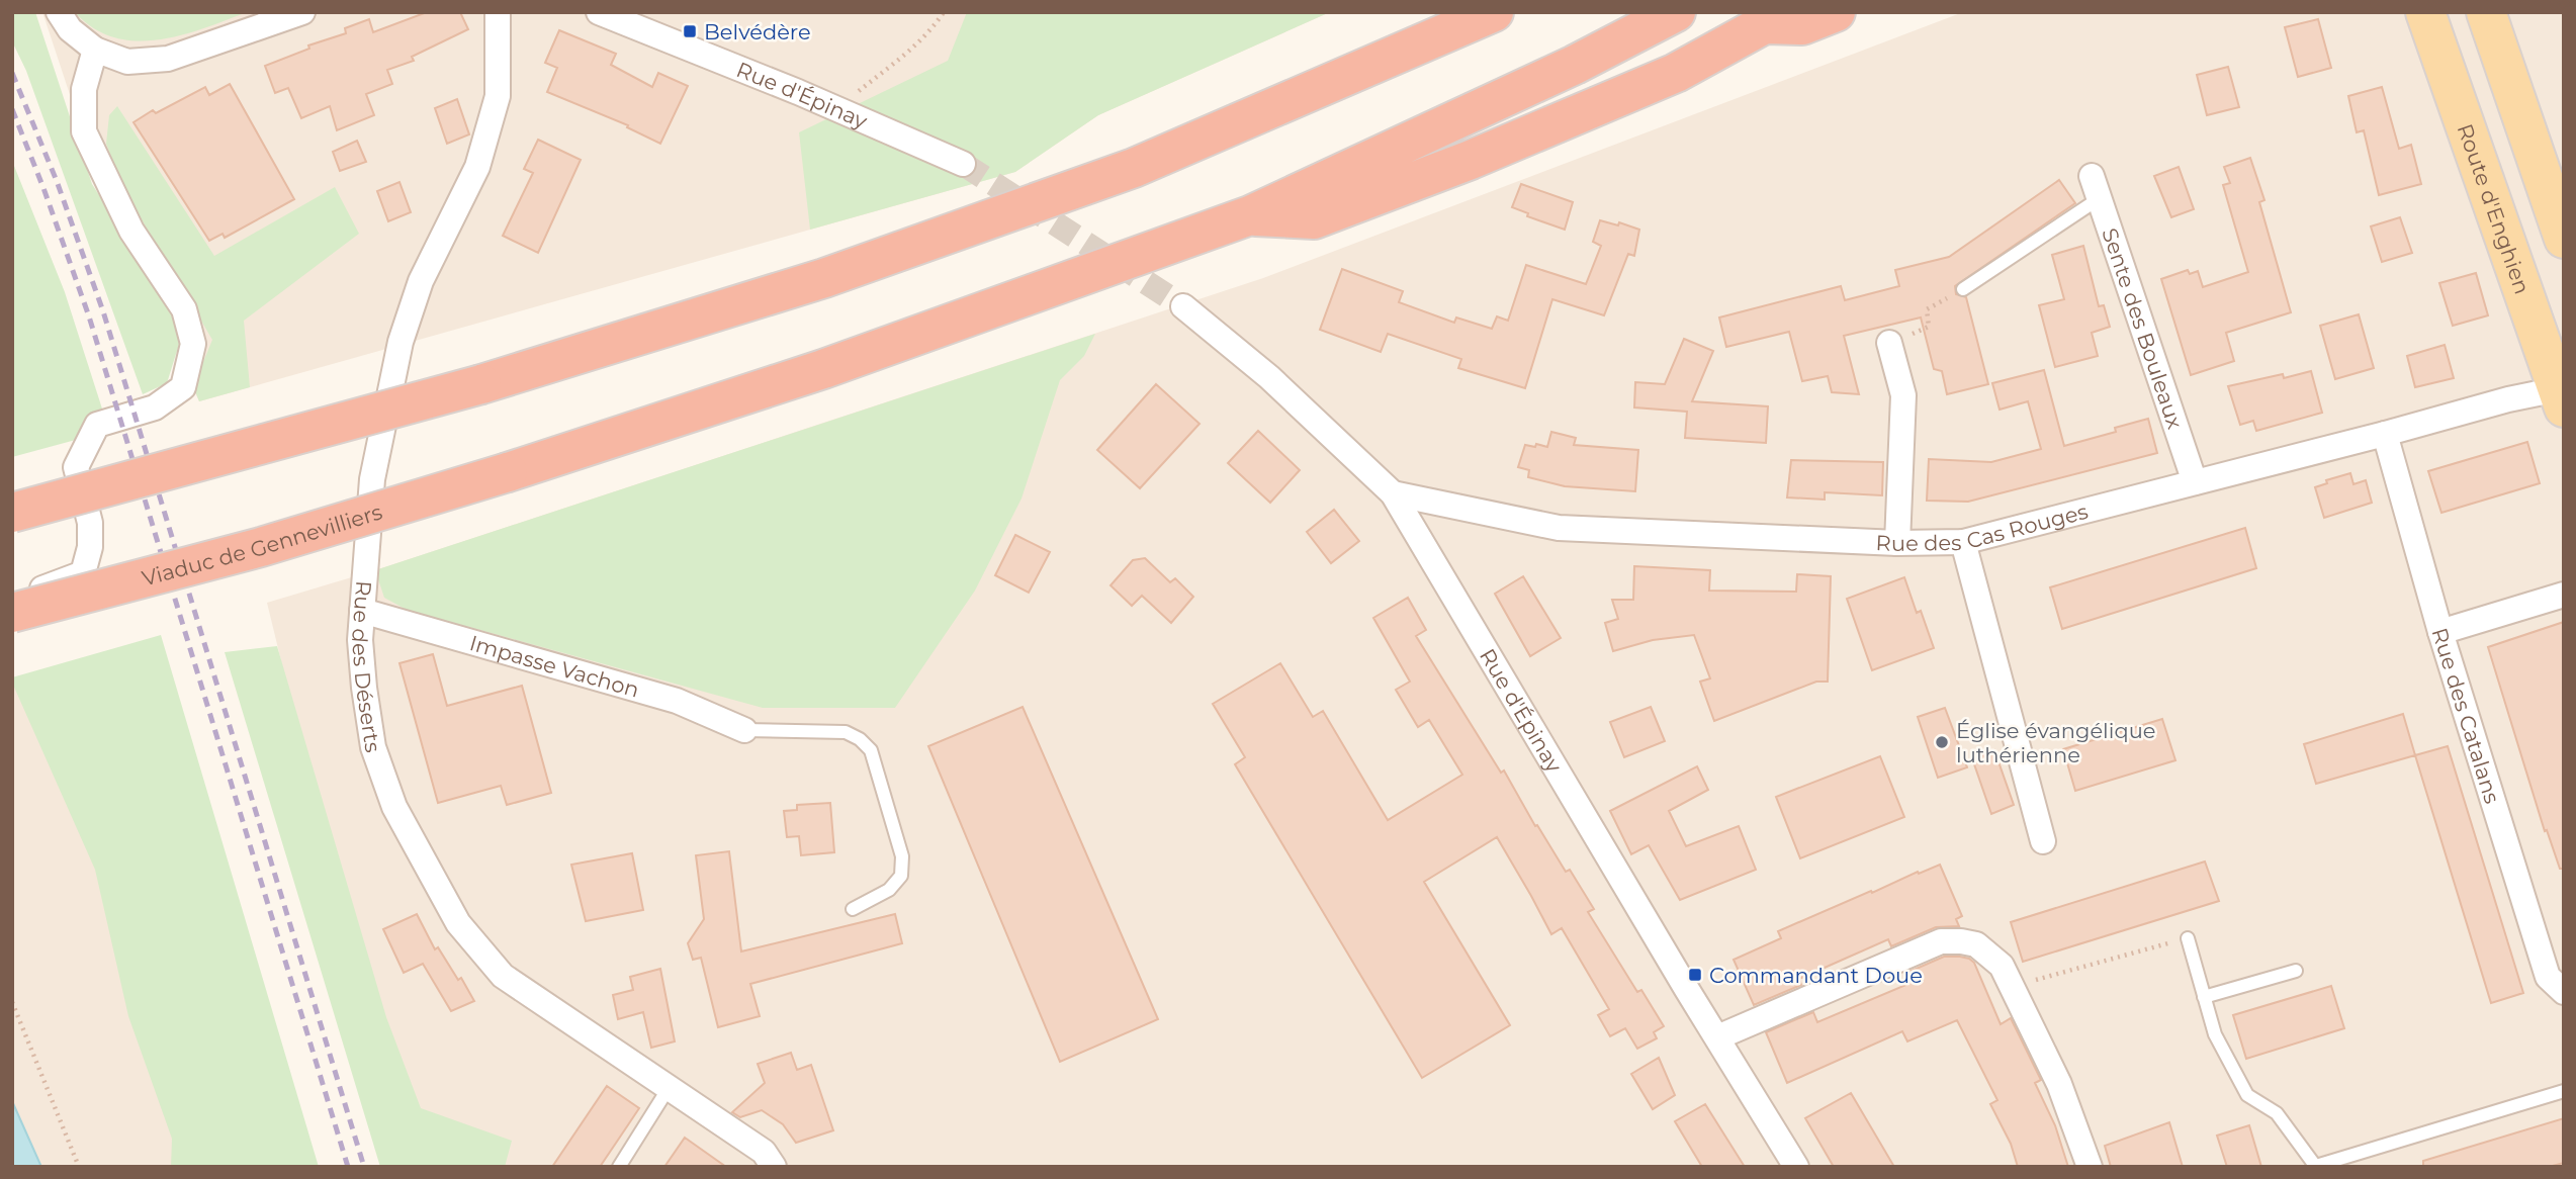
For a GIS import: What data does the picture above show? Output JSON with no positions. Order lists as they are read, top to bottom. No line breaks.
{"streets":{"highway":["Viaduc de Gennevilliers"],"main road":["Route d'Enghien"],"street":["Rue d'Épinay","Sente des Bouleaux","Rue des Cas Rouges","Rue des Déserts","Impasse Vachon","Rue des Catalans"]},"crossings":[["Rue d'Épinay","Rue des Cas Rouges"],["Route d'Enghien","Rue des Cas Rouges"],["Sente des Bouleaux","Rue des Cas Rouges"],["Rue des Cas Rouges","Rue des Catalans"],["Rue des Déserts","Impasse Vachon"]],"places":{"transit":["Belvédère","Commandant Doue"],"other":["Église évangélique luthérienne"]}}
